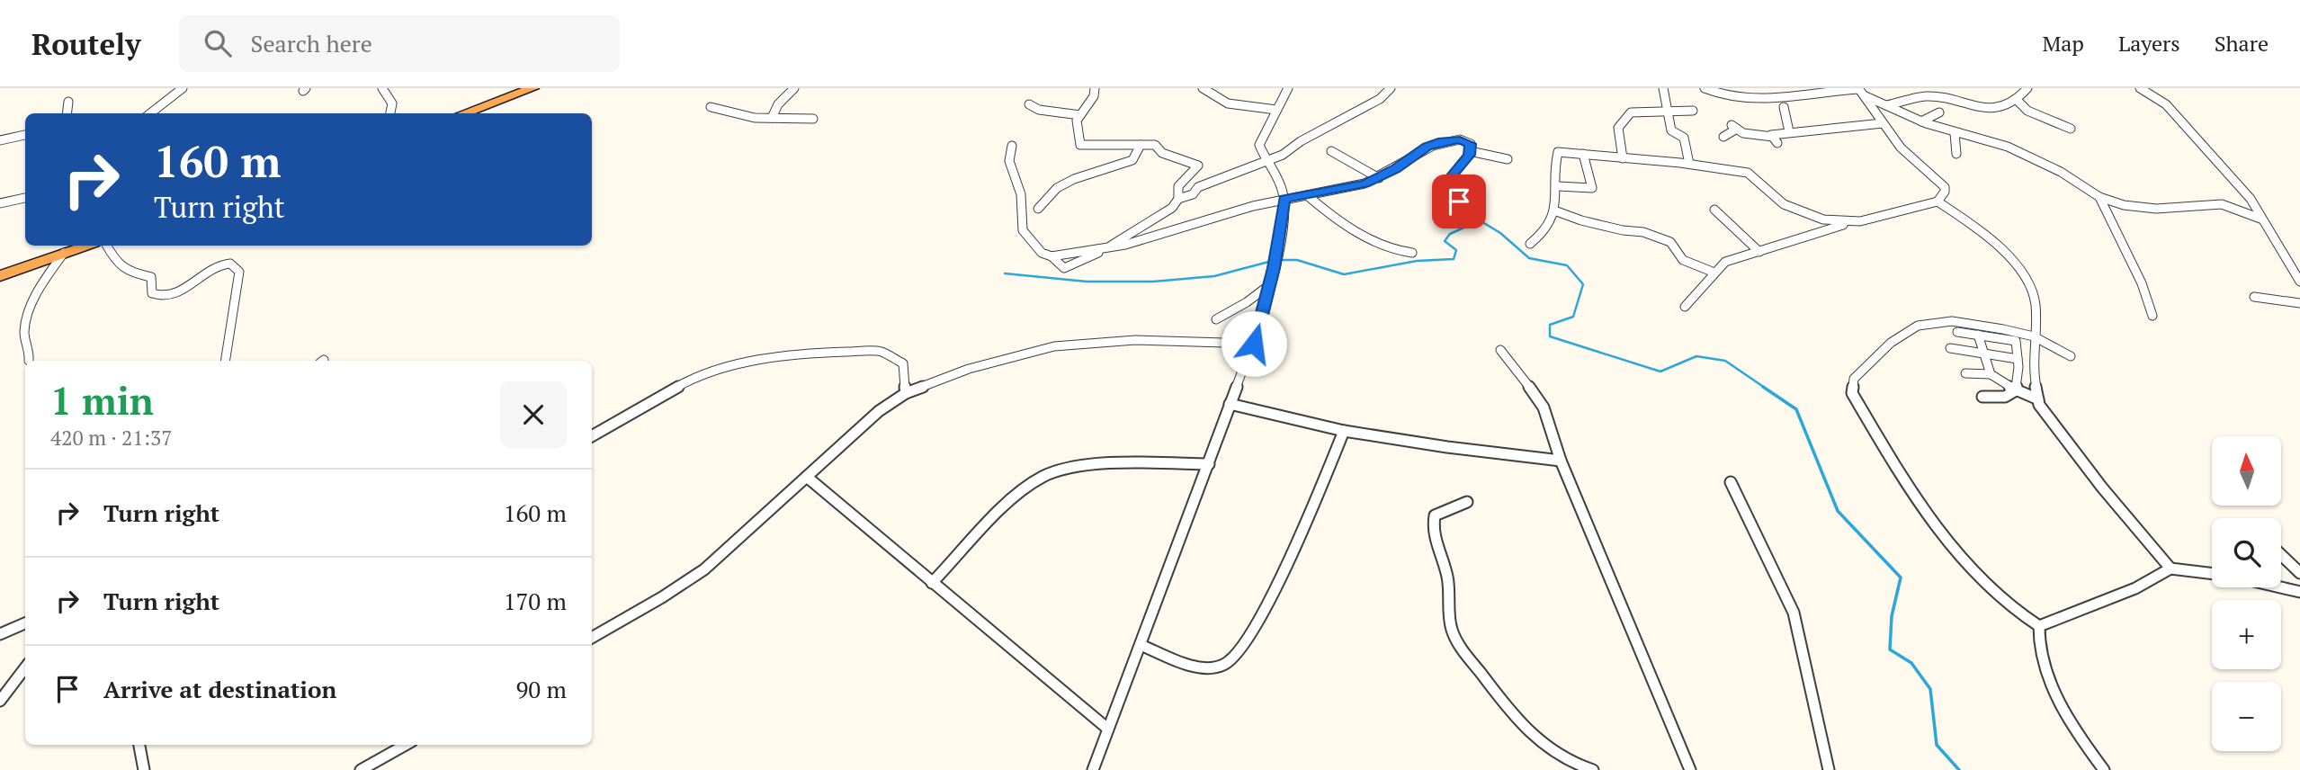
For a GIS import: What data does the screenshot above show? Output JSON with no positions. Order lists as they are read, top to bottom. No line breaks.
{"north":"top","page":{"header":"Routely","search":"Search here","nav":["Map","Layers","Share"],"turn":["160 m","Turn right"],"heading":["1 min","420 m · 21:37"],"map_buttons":["+","−"],"list":[{"name":"Turn right","value":"160 m"},{"name":"Turn right","value":"170 m"},{"name":"Arrive at destination","value":"90 m"}]}}
